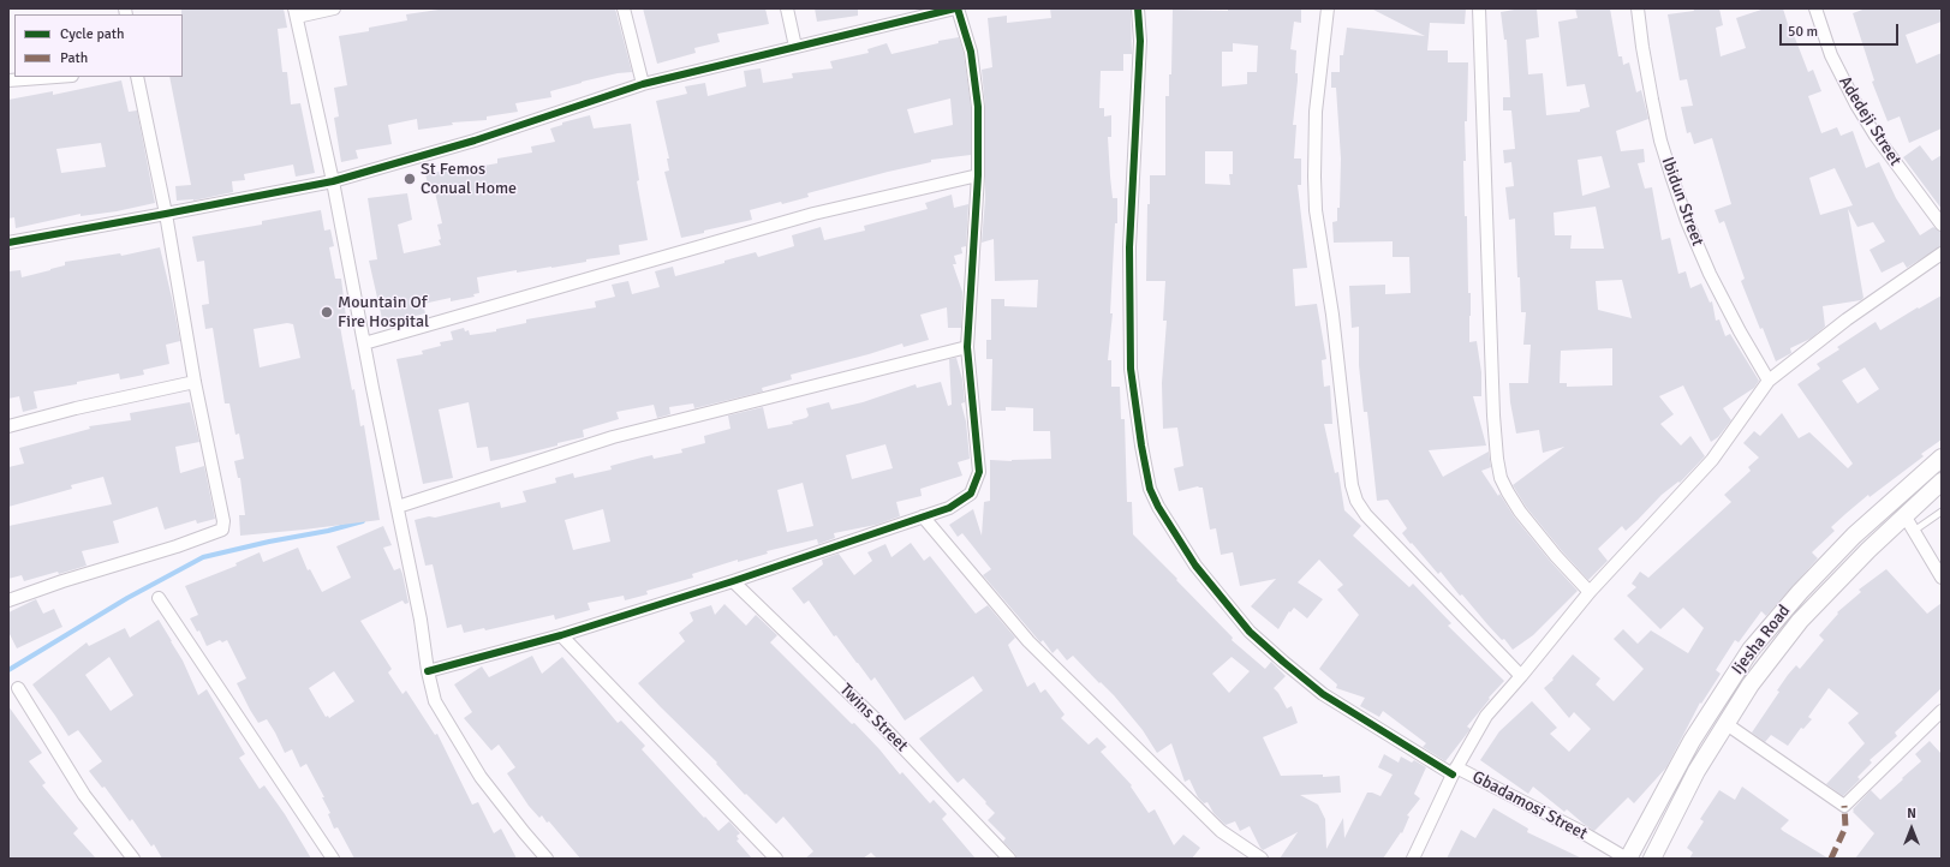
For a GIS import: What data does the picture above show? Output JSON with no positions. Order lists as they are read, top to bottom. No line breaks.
{"streets":{"main road":["Ijesha Road"],"street":["Adedeji Street","Ibidun Street","Twins Street","Gbadamosi Street"]},"crossings":[["Ijesha Road","Gbadamosi Street"]],"places":["St Femos Conual Home","Mountain Of Fire Hospital"],"legend":["Cycle path","Path"],"scale_bar":"50 m","north":"top"}
